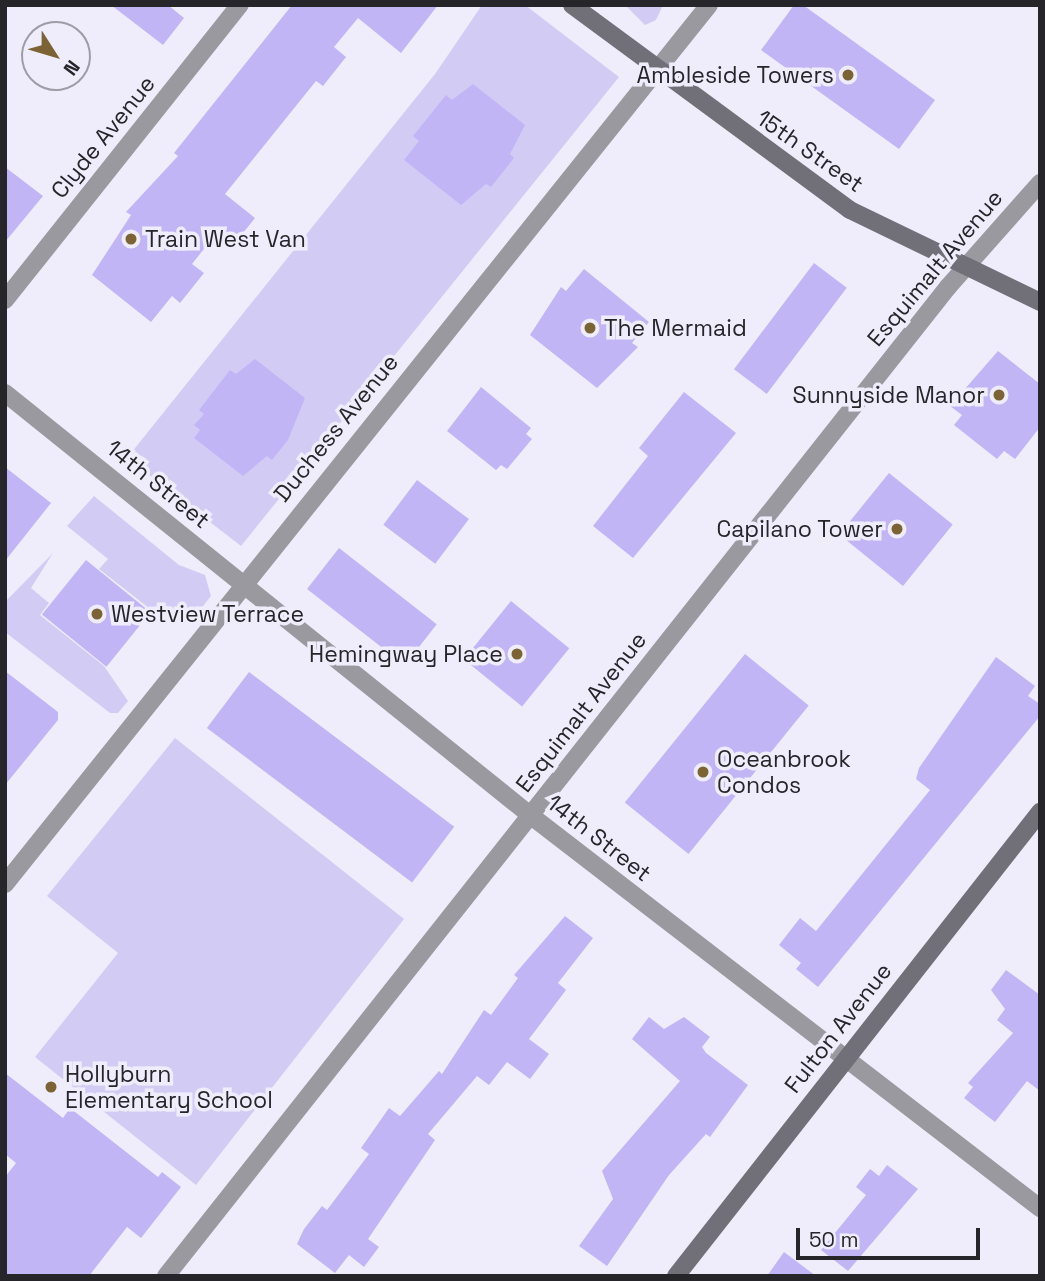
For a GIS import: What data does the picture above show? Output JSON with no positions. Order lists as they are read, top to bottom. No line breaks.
{"streets":{"street":["Clyde Avenue","15th Street","Esquimalt Avenue","Duchess Avenue","14th Street","Fulton Avenue"]},"crossings":[["15th Street","Esquimalt Avenue"],["15th Street","Duchess Avenue"],["Esquimalt Avenue","14th Street"],["Duchess Avenue","14th Street"],["14th Street","Fulton Avenue"]],"places":["Ambleside Towers","Train West Van","The Mermaid","Sunnyside Manor","Capilano Tower","Westview Terrace","Hemingway Place","Oceanbrook Condos","Hollyburn Elementary School"],"scale_bar":"50 m","north":"bottom right"}
